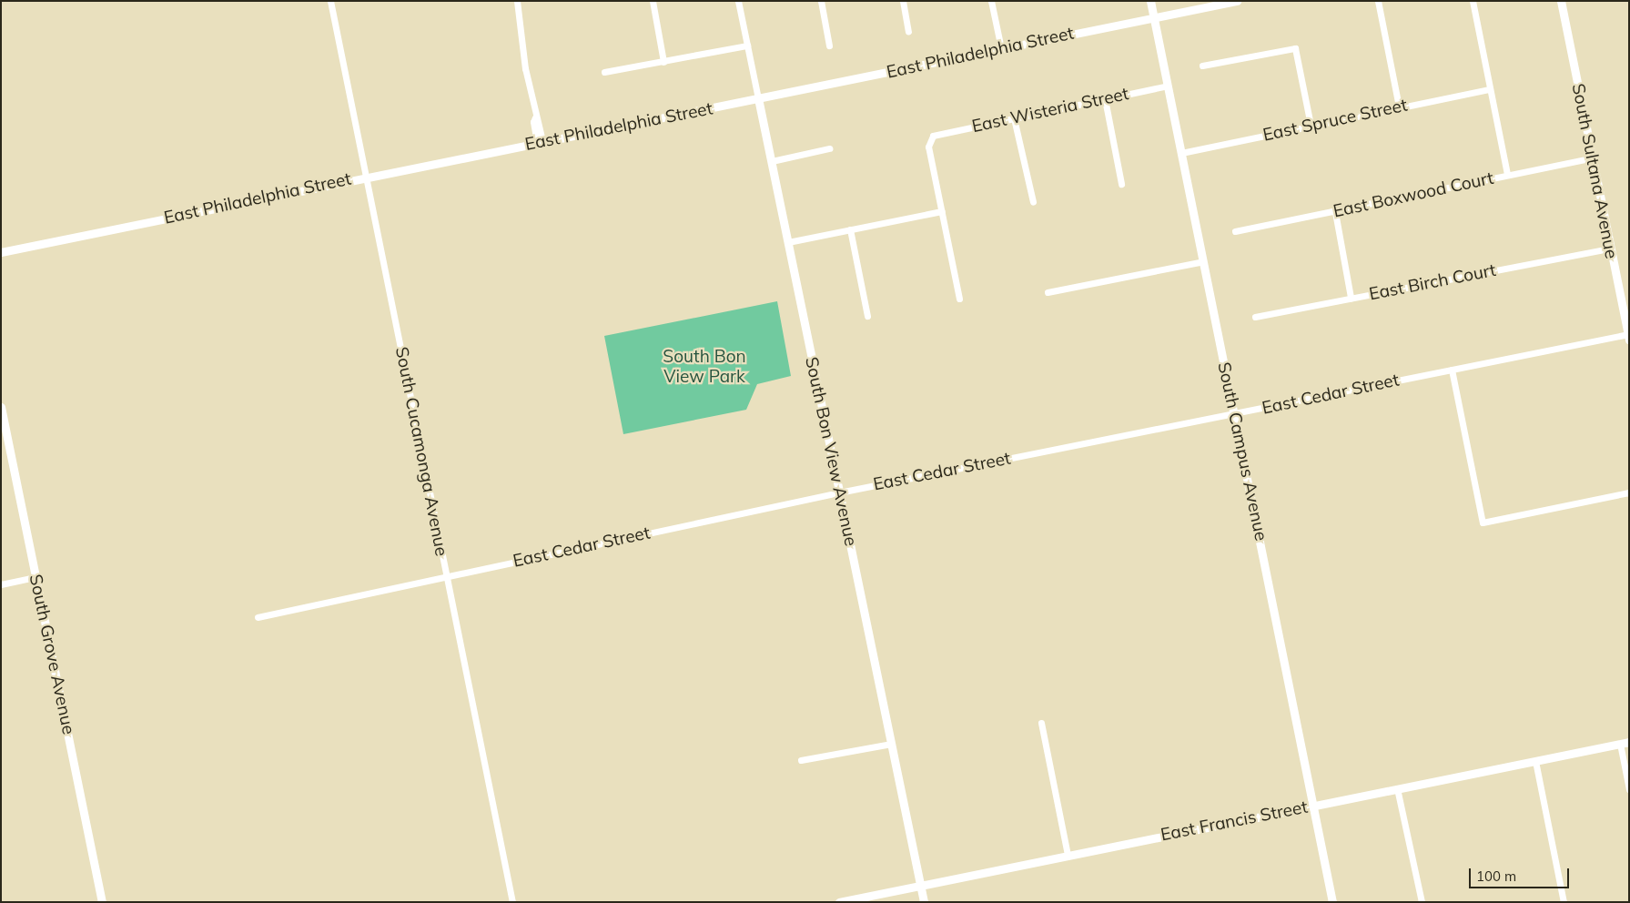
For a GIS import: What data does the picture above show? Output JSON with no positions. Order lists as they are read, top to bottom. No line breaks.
{"streets":{"street":["East Philadelphia Street","East Wisteria Street","East Spruce Street","South Sultana Avenue","East Boxwood Court","East Birch Court","East Cedar Street","South Cucamonga Avenue","South Bon View Avenue","South Campus Avenue","South Grove Avenue","East Francis Street"]},"crossings":[["East Philadelphia Street","South Cucamonga Avenue"],["East Philadelphia Street","South Bon View Avenue"],["East Philadelphia Street","South Campus Avenue"],["East Wisteria Street","South Campus Avenue"],["East Spruce Street","South Campus Avenue"],["South Sultana Avenue","East Boxwood Court"],["South Sultana Avenue","East Birch Court"],["South Sultana Avenue","East Cedar Street"],["East Cedar Street","South Cucamonga Avenue"],["East Cedar Street","South Bon View Avenue"],["East Cedar Street","South Campus Avenue"],["South Bon View Avenue","East Francis Street"],["South Campus Avenue","East Francis Street"]],"parks":["South Bon View Park"],"scale_bar":"100 m"}
